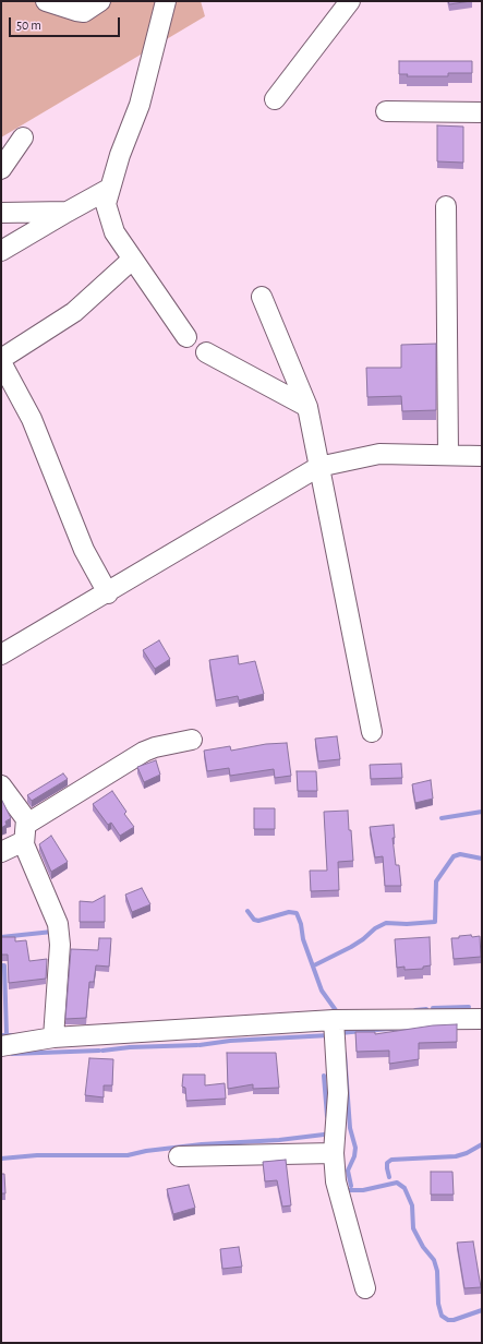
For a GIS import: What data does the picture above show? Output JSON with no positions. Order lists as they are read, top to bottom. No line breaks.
{"scale_bar":"50 m"}
